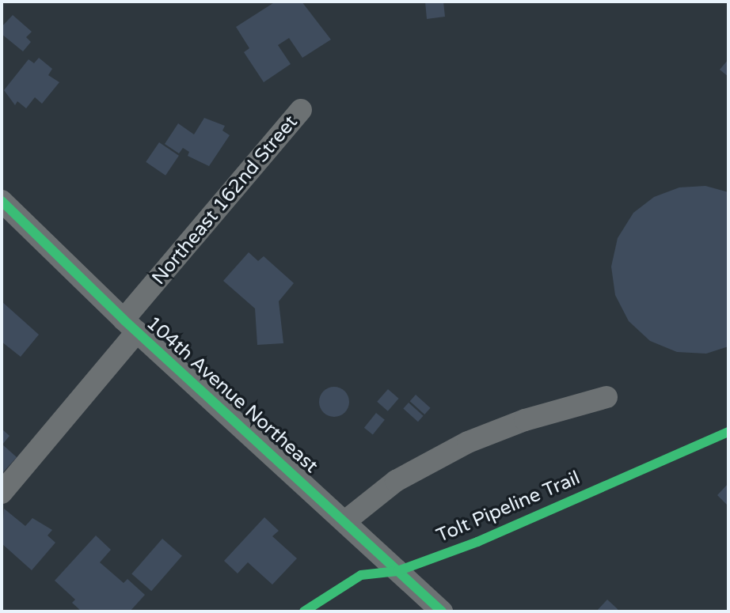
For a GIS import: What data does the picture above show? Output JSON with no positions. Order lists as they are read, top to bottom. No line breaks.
{"streets":{"street":["Northeast 162nd Street","104th Avenue Northeast"],"cycle path":["Tolt Pipeline Trail"]},"crossings":[["Northeast 162nd Street","104th Avenue Northeast"]]}
